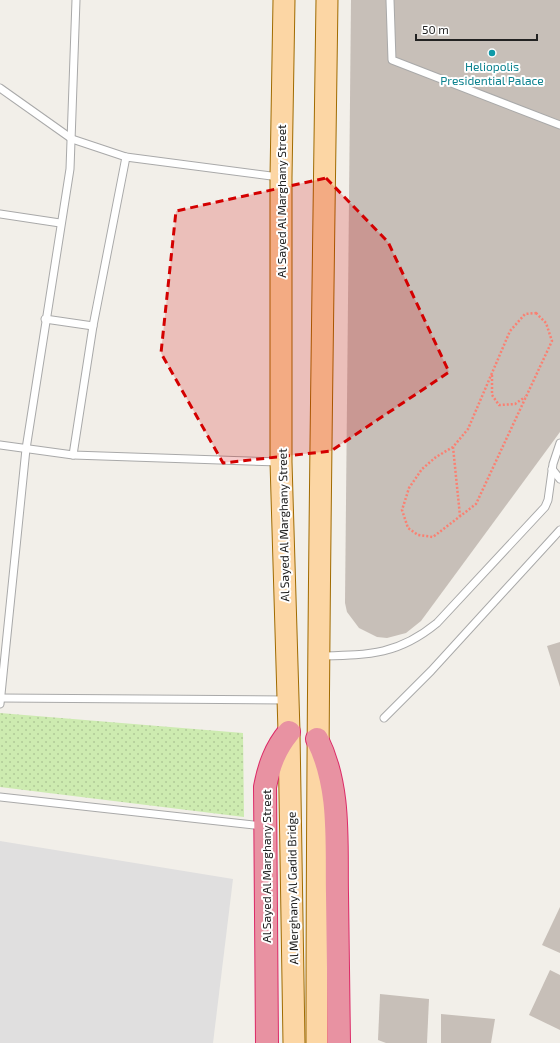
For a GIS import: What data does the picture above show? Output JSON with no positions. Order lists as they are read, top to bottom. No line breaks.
{"streets":{"highway":["Al Sayed Al Marghany Street"],"main road":["Al Merghany Al Gadid Bridge"]},"crossings":[["Al Sayed Al Marghany Street","Al Merghany Al Gadid Bridge"]],"places":["Heliopolis Presidential Palace"],"scale_bar":"50 m"}
